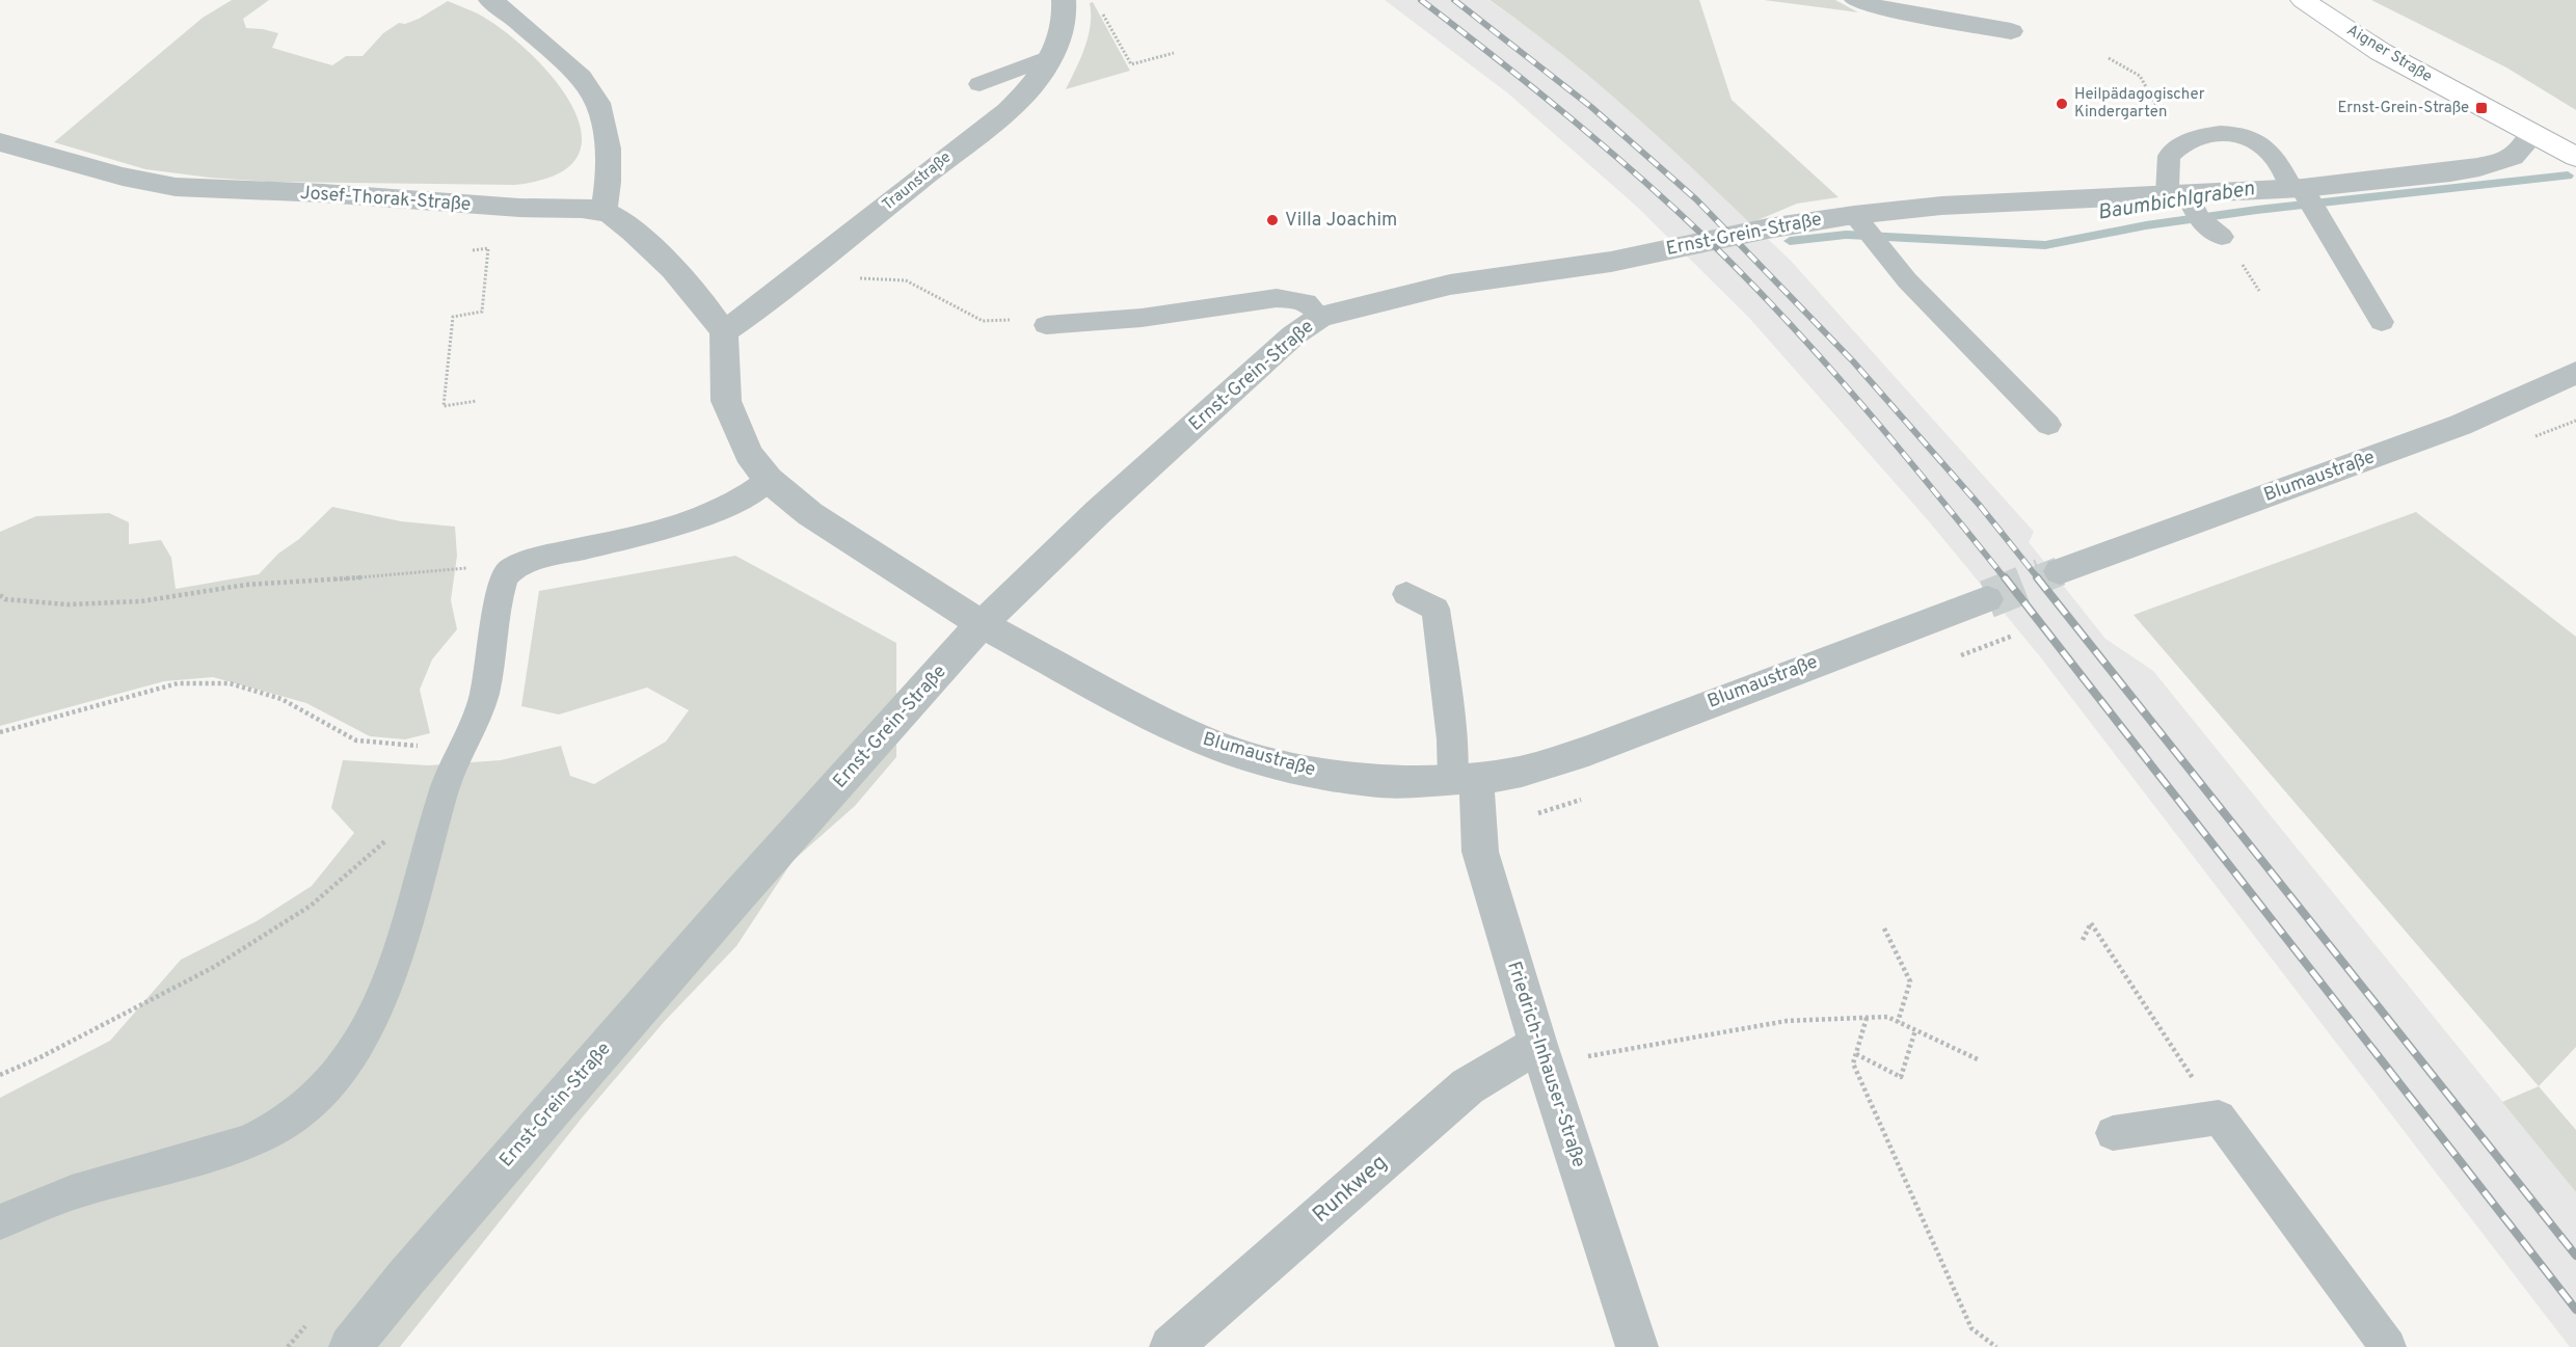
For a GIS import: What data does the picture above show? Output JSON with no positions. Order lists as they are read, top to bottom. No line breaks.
{"streets":{"main road":["Aigner Straße"],"street":["Traunstraße","Josef-Thorak-Straße","Ernst-Grein-Straße","Blumaustraße","Friedrich-Inhauser-Straße","Runkweg"]},"crossings":[["Aigner Straße","Ernst-Grein-Straße"],["Traunstraße","Blumaustraße"],["Ernst-Grein-Straße","Blumaustraße"],["Blumaustraße","Friedrich-Inhauser-Straße"],["Friedrich-Inhauser-Straße","Runkweg"]],"water":["Baumbichlgraben"],"places":{"other":["Heilpädagogischer Kindergarten","Villa Joachim"],"transit":["Ernst-Grein-Straße"]}}
